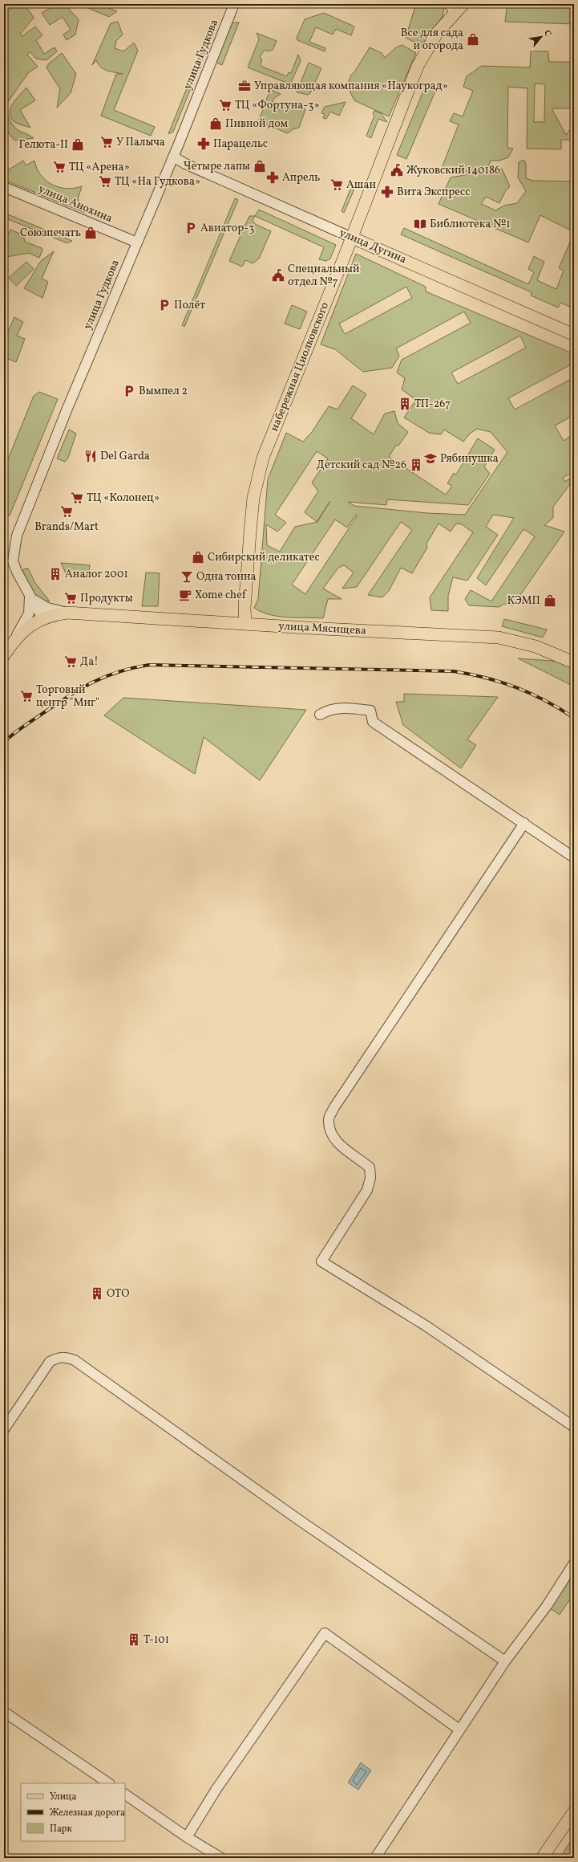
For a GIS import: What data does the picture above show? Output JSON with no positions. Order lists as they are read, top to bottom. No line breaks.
{"streets":{"main road":["улица Дугина","набережная Циолковского","улица Мясищева"],"street":["улица Гудкова","улица Анохина"]},"crossings":[["улица Гудкова","улица Анохина"],["улица Гудкова","улица Дугина"],["улица Гудкова","улица Мясищева"],["улица Дугина","набережная Циолковского"],["набережная Циолковского","улица Мясищева"]],"places":{"shop":["Все для сада и огорода","Пивной дом","Гелюта-II","Четыре лапы","Союзпечать","Сибирский деликатес","КЭМП"],"office":["Управляющая компания «Наукоград»"],"supermarket":["ТЦ «Фортуна-3»","У Палыча","ТЦ «Арена»","ТЦ «На Гудкова»","Ашан","ТЦ «Колонец»","Brands/Mart","Продукты","Да!","Торговый центр \"Миг\""],"pharmacy":["Парацельс","Апрель","Вита Экспресс"],"public building":["Жуковский 140186","Специальный отдел №7"],"library":["Библиотека №1"],"parking":["Авиатор-3","Полёт","Вымпел 2"],"building":["ТП-267","Детский сад №26","Аналог 2001","ОТО","Т-101"],"restaurant":["Del Garda"],"school or university":["Рябинушка"],"bar":["Одна тонна"],"cafe":["Xome chef"]},"legend":["Улица","Железная дорога","Парк"],"north":"top right"}
